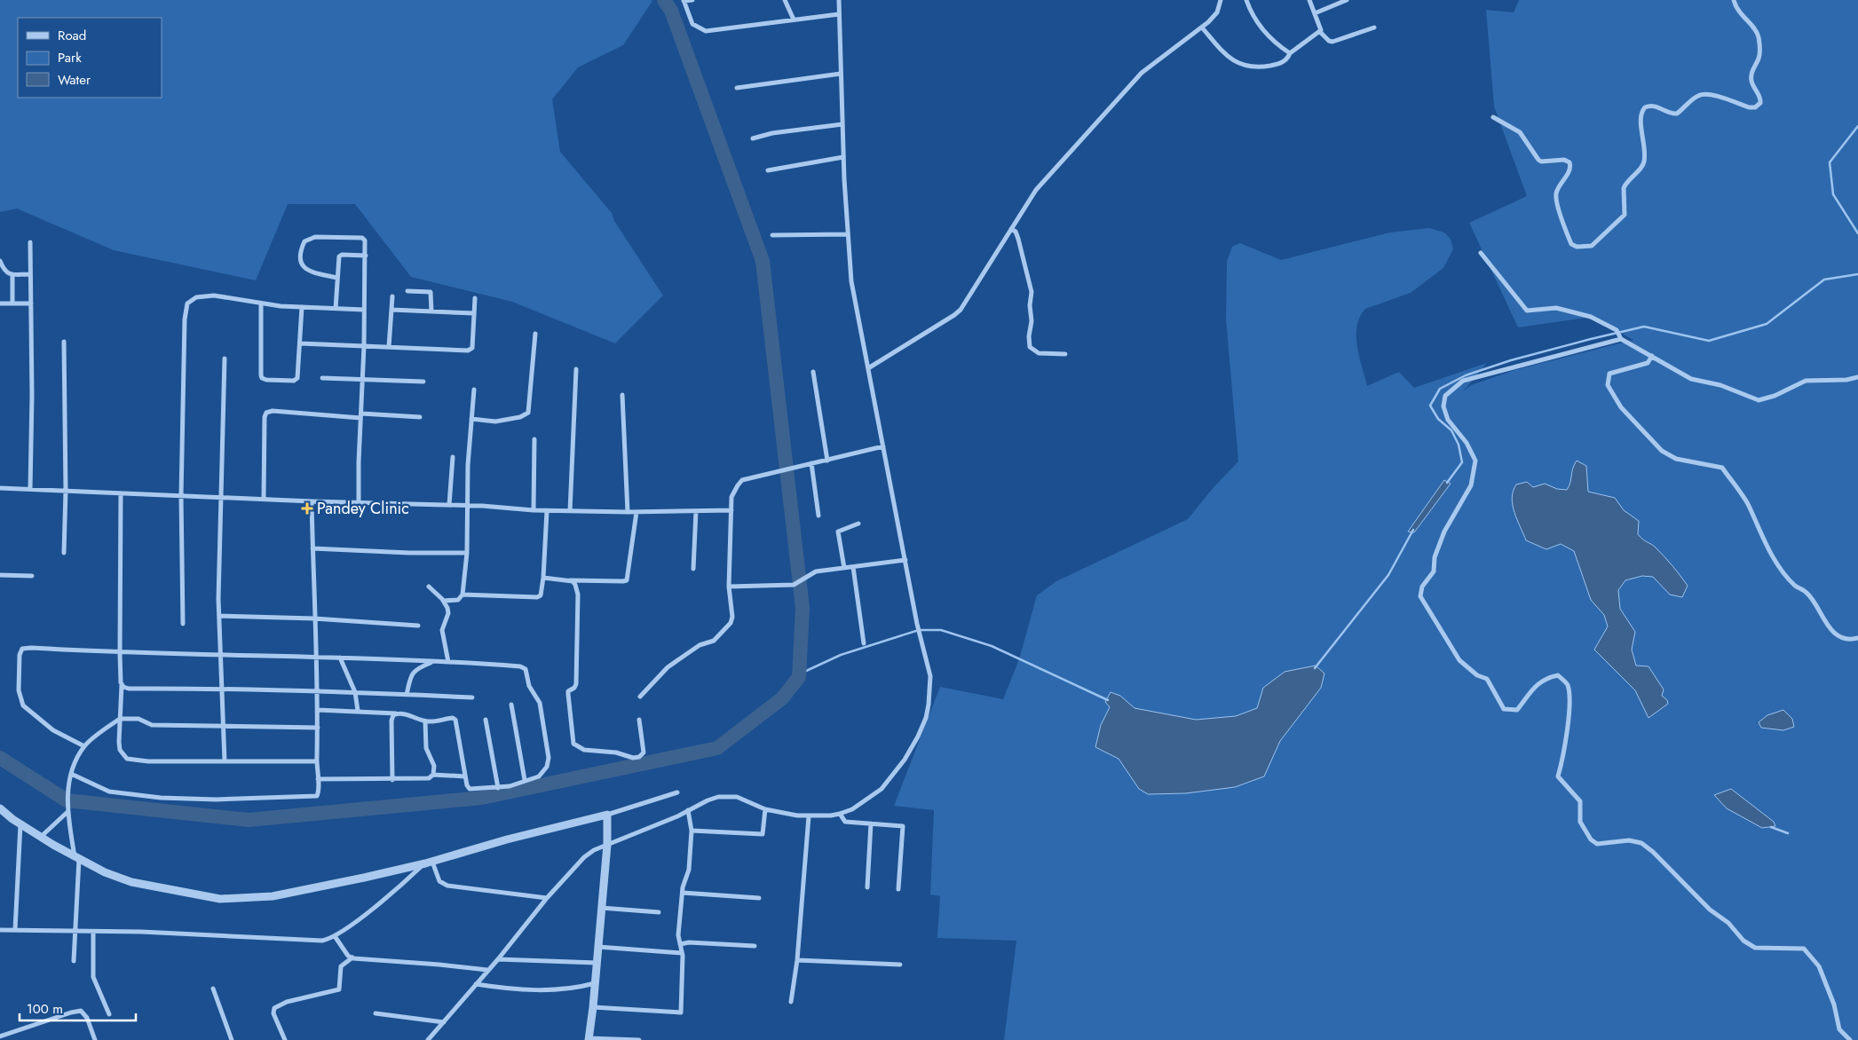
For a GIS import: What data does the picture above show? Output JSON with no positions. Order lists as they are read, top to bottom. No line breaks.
{"places":{"health":["Pandey Clinic"]},"legend":["Road","Park","Water"],"scale_bar":"100 m"}
